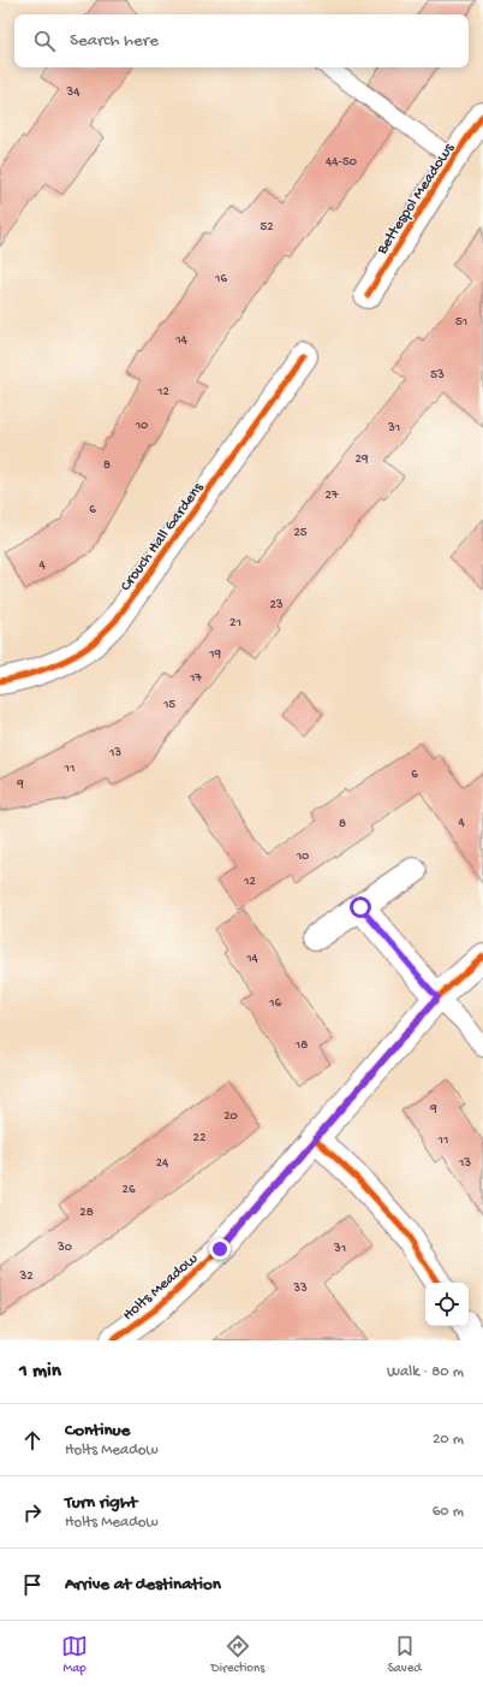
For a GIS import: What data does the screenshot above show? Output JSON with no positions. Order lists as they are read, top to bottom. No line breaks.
{"streets":{"street":["Bettespol Meadows","Crouch Hall Gardens","Holts Meadow"]},"house_numbers":["34","44-50","52","16","51","14","53","12","10","31","29","8","27","6","25","4","23","21","19","17","15","13","11","6","9","4","8","10","12","14","16","18","9","20","22","11","24","13","26","28","30","31","32","33"],"page":{"search":"Search here","heading":["1 min","Walk · 80 m"],"list":[["Continue","Holts Meadow","20 m"],["Turn right","Holts Meadow","60 m"],"Arrive at destination"],"nav":["Map","Directions","Saved"]}}
